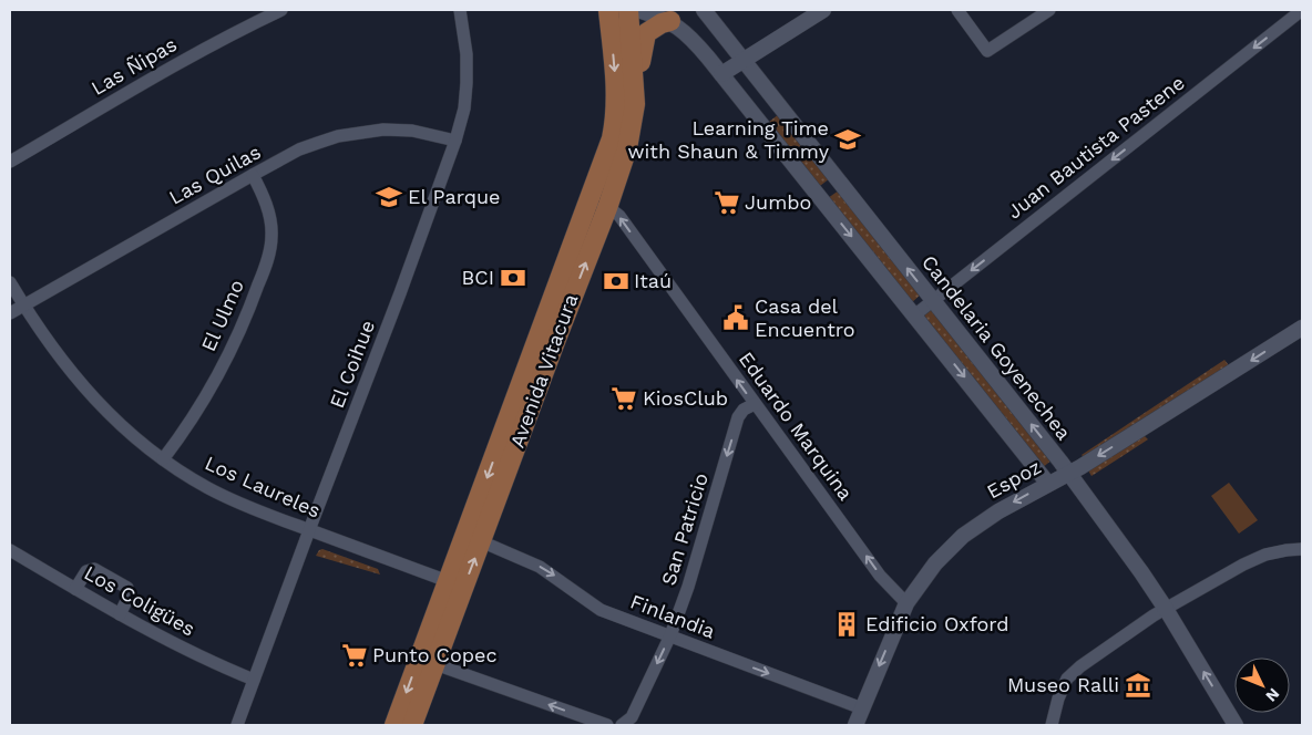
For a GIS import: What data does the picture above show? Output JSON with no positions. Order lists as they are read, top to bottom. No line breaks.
{"streets":{"main road":["Avenida Vitacura"],"street":["Las Ñipas","Juan Bautista Pastene","Las Quilas","El Ulmo","Candelaria Goyenechea","El Coihue","Eduardo Marquina","Espoz","Los Laureles","San Patricio","Los Coligües","Finlandia"]},"crossings":[["Juan Bautista Pastene","Candelaria Goyenechea"],["Las Quilas","El Ulmo"],["Las Quilas","El Coihue"],["Las Quilas","Los Laureles"],["El Ulmo","Los Laureles"],["Candelaria Goyenechea","Espoz"],["El Coihue","Los Laureles"],["El Coihue","Los Coligües"],["Avenida Vitacura","Eduardo Marquina"],["Avenida Vitacura","Los Laureles"],["Avenida Vitacura","Finlandia"],["Eduardo Marquina","Espoz"],["Eduardo Marquina","San Patricio"],["Espoz","Finlandia"],["San Patricio","Finlandia"]],"one_way":["Juan Bautista Pastene","Eduardo Marquina","Espoz","San Patricio","Finlandia"],"places":{"school or university":["Learning Time with Shaun & Timmy","El Parque"],"supermarket":["Jumbo","KiosClub","Punto Copec"],"bank":["BCI","Itaú"],"public building":["Casa del Encuentro"],"building":["Edificio Oxford"],"museum":["Museo Ralli"]},"north":"bottom right"}
